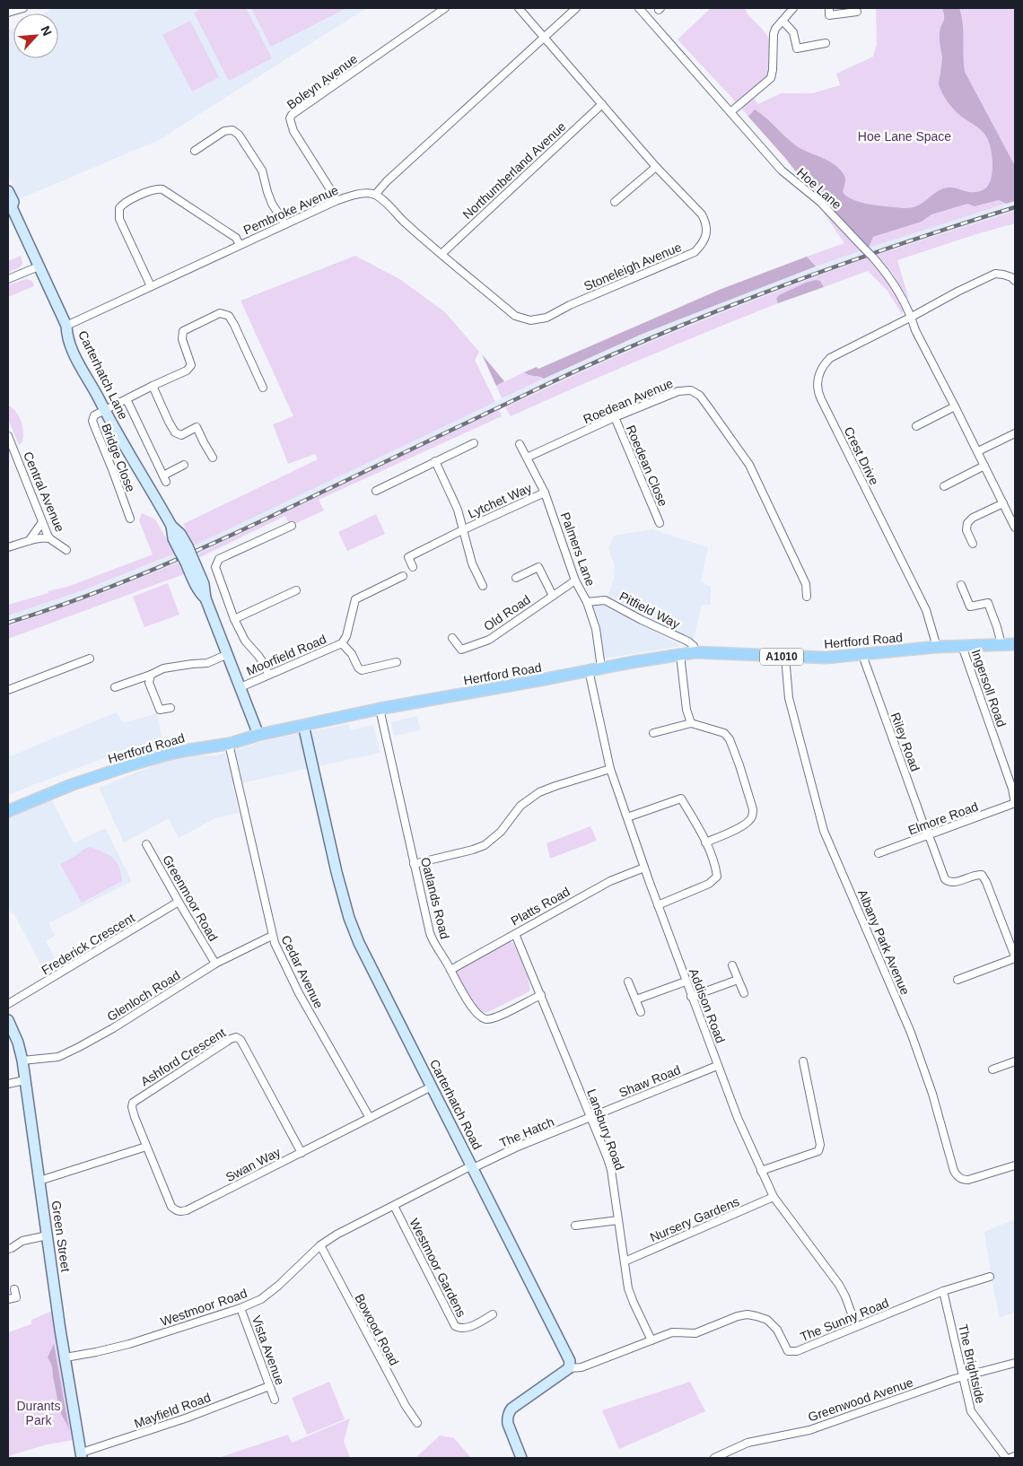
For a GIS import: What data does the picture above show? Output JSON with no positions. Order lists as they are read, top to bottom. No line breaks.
{"streets":{"main road":["Hertford Road","A1010"],"street":["Boleyn Avenue","Northumberland Avenue","Hoe Lane","Pembroke Avenue","Stoneleigh Avenue","Carterhatch Lane","Roedean Avenue","Crest Drive","Bridge Close","Roedean Close","Central Avenue","Lytchet Way","Palmers Lane","Pitfield Way","Old Road","Moorfield Road","Ingersoll Road","Riley Road","Elmore Road","Greenmoor Road","Oatlands Road","Platts Road","Albany Park Avenue","Frederick Crescent","Cedar Avenue","Glenloch Road","Addison Road","Ashford Crescent","Shaw Road","Carterhatch Road","Lansbury Road","The Hatch","Swan Way","Nursery Gardens","Green Street","Westmoor Gardens","Westmoor Road","The Sunny Road","Bowood Road","Vista Avenue","The Brightside","Greenwood Avenue","Mayfield Road"]},"crossings":[["Boleyn Avenue","Pembroke Avenue"],["Northumberland Avenue","Stoneleigh Avenue"],["Hoe Lane","Crest Drive"],["Pembroke Avenue","Stoneleigh Avenue"],["Pembroke Avenue","Carterhatch Lane"],["Carterhatch Lane","Bridge Close"],["Carterhatch Lane","Hertford Road"],["Carterhatch Lane","Moorfield Road"],["Roedean Avenue","Roedean Close"],["Roedean Avenue","Palmers Lane"],["Crest Drive","Hertford Road"],["Lytchet Way","Palmers Lane"],["Palmers Lane","Pitfield Way"],["Palmers Lane","Old Road"],["Palmers Lane","Hertford Road"],["Pitfield Way","Hertford Road"],["Hertford Road","Ingersoll Road"],["Hertford Road","Riley Road"],["Hertford Road","Oatlands Road"],["Hertford Road","Albany Park Avenue"],["Hertford Road","Cedar Avenue"],["Hertford Road","Addison Road"],["Hertford Road","Carterhatch Road"],["Ingersoll Road","Elmore Road"],["Riley Road","Elmore Road"],["Greenmoor Road","Frederick Crescent"],["Greenmoor Road","Glenloch Road"],["Oatlands Road","Platts Road"],["Oatlands Road","Lansbury Road"],["Platts Road","Addison Road"],["Platts Road","Lansbury Road"],["Cedar Avenue","Glenloch Road"],["Cedar Avenue","Swan Way"],["Glenloch Road","Green Street"],["Addison Road","Shaw Road"],["Addison Road","Nursery Gardens"],["Addison Road","The Sunny Road"],["Ashford Crescent","Swan Way"],["Shaw Road","Lansbury Road"],["Shaw Road","The Hatch"],["Carterhatch Road","The Hatch"],["Carterhatch Road","Swan Way"],["Carterhatch Road","Westmoor Road"],["Carterhatch Road","The Sunny Road"],["Lansbury Road","The Hatch"],["Lansbury Road","Nursery Gardens"],["Lansbury Road","The Sunny Road"],["The Hatch","Westmoor Road"],["Green Street","Westmoor Road"],["Green Street","Mayfield Road"],["Westmoor Gardens","Westmoor Road"],["Westmoor Road","Bowood Road"],["Westmoor Road","Vista Avenue"],["The Sunny Road","The Brightside"],["Vista Avenue","Mayfield Road"],["The Brightside","Greenwood Avenue"]],"parks":["Hoe Lane Space","Durants Park"],"north":"top right"}
